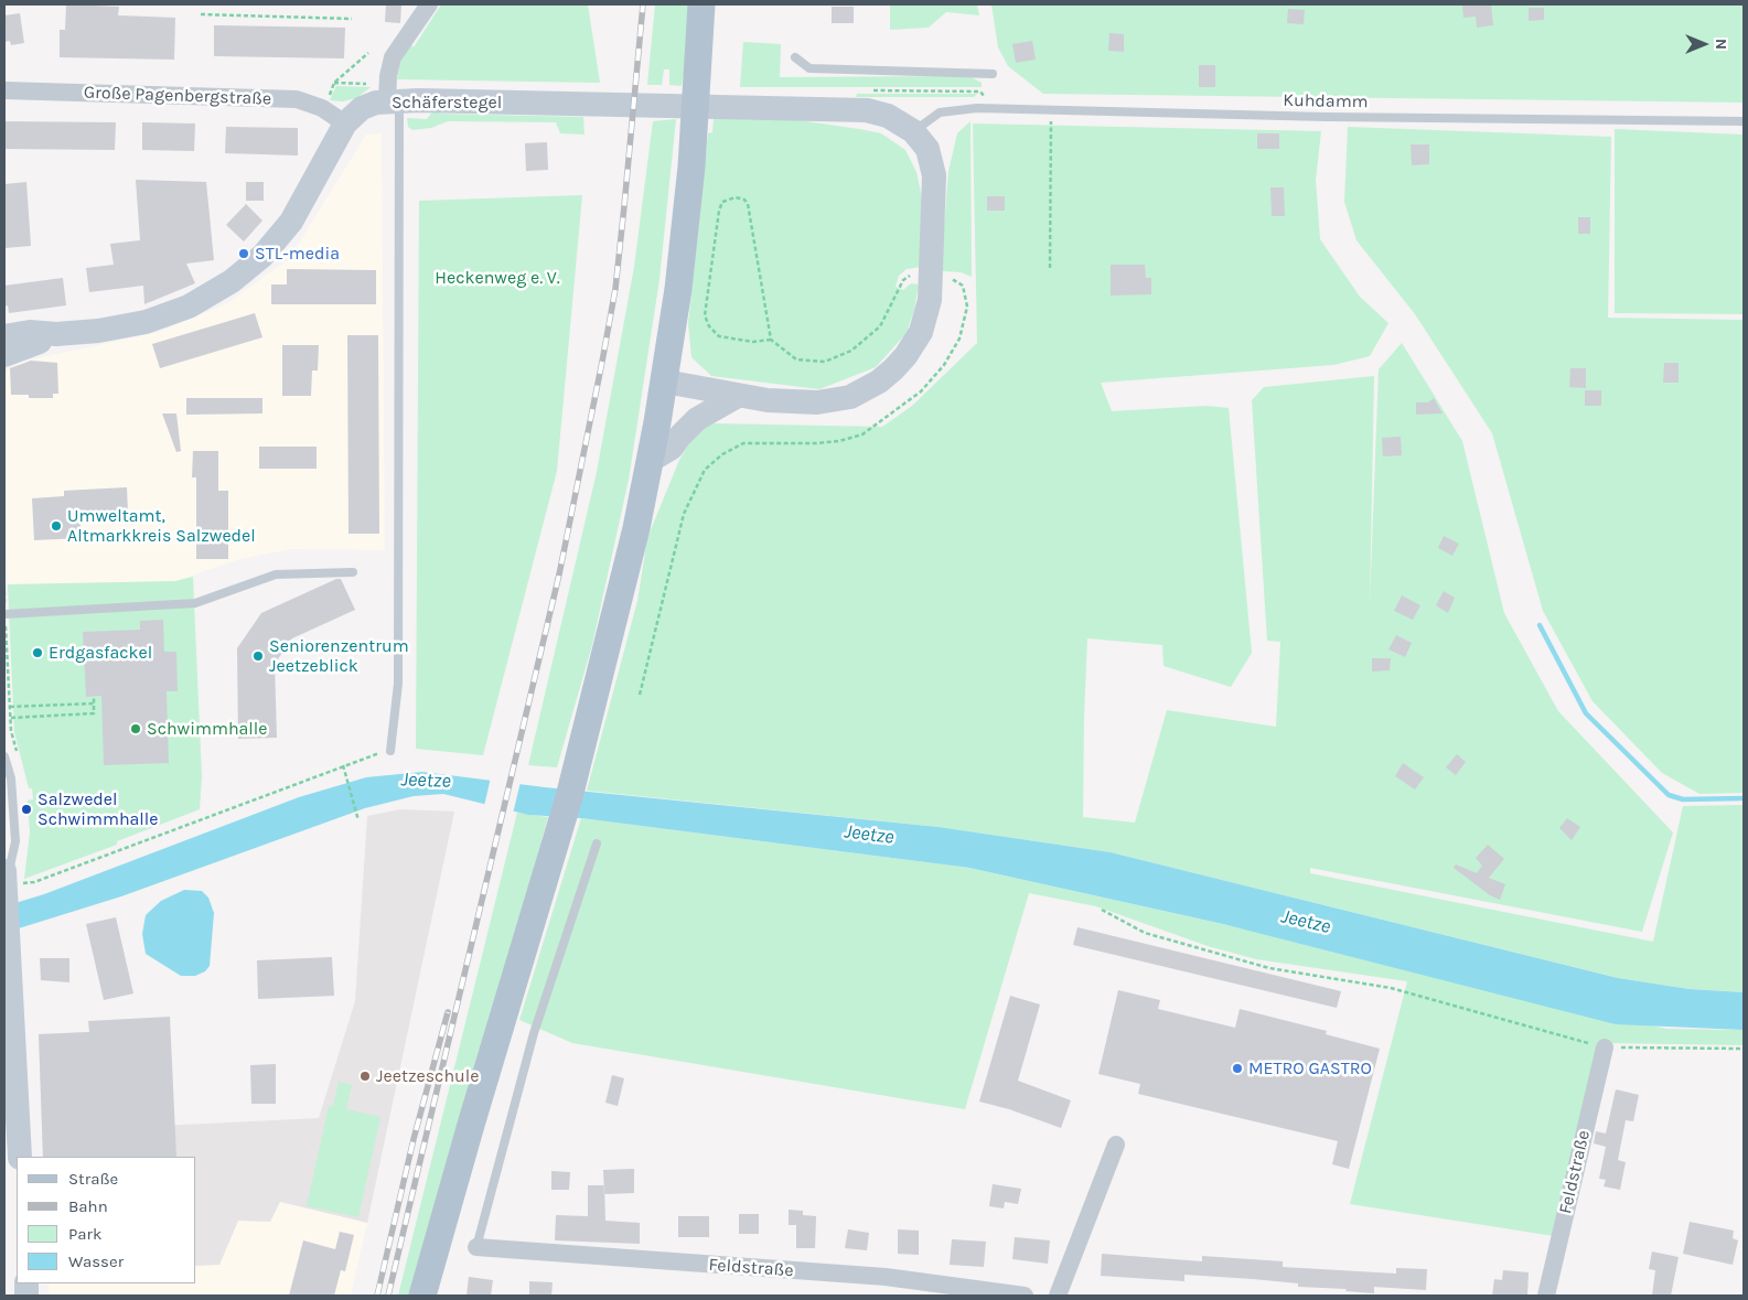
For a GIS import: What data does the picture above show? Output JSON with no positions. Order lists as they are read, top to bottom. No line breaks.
{"streets":{"main road":["Schäferstegel"],"street":["Große Pagenbergstraße","Feldstraße"],"lane":["Kuhdamm"]},"crossings":[["Große Pagenbergstraße","Schäferstegel"],["Kuhdamm","Schäferstegel"]],"water":["Jeetze"],"parks":["Heckenweg e. V."],"places":["STL-media","Umweltamt, Altmarkkreis Salzwedel","Erdgasfackel","Seniorenzentrum Jeetzeblick","Schwimmhalle","Salzwedel Schwimmhalle","METRO GASTRO","Jeetzeschule"],"legend":["Straße","Bahn","Park","Wasser"],"north":"right"}
